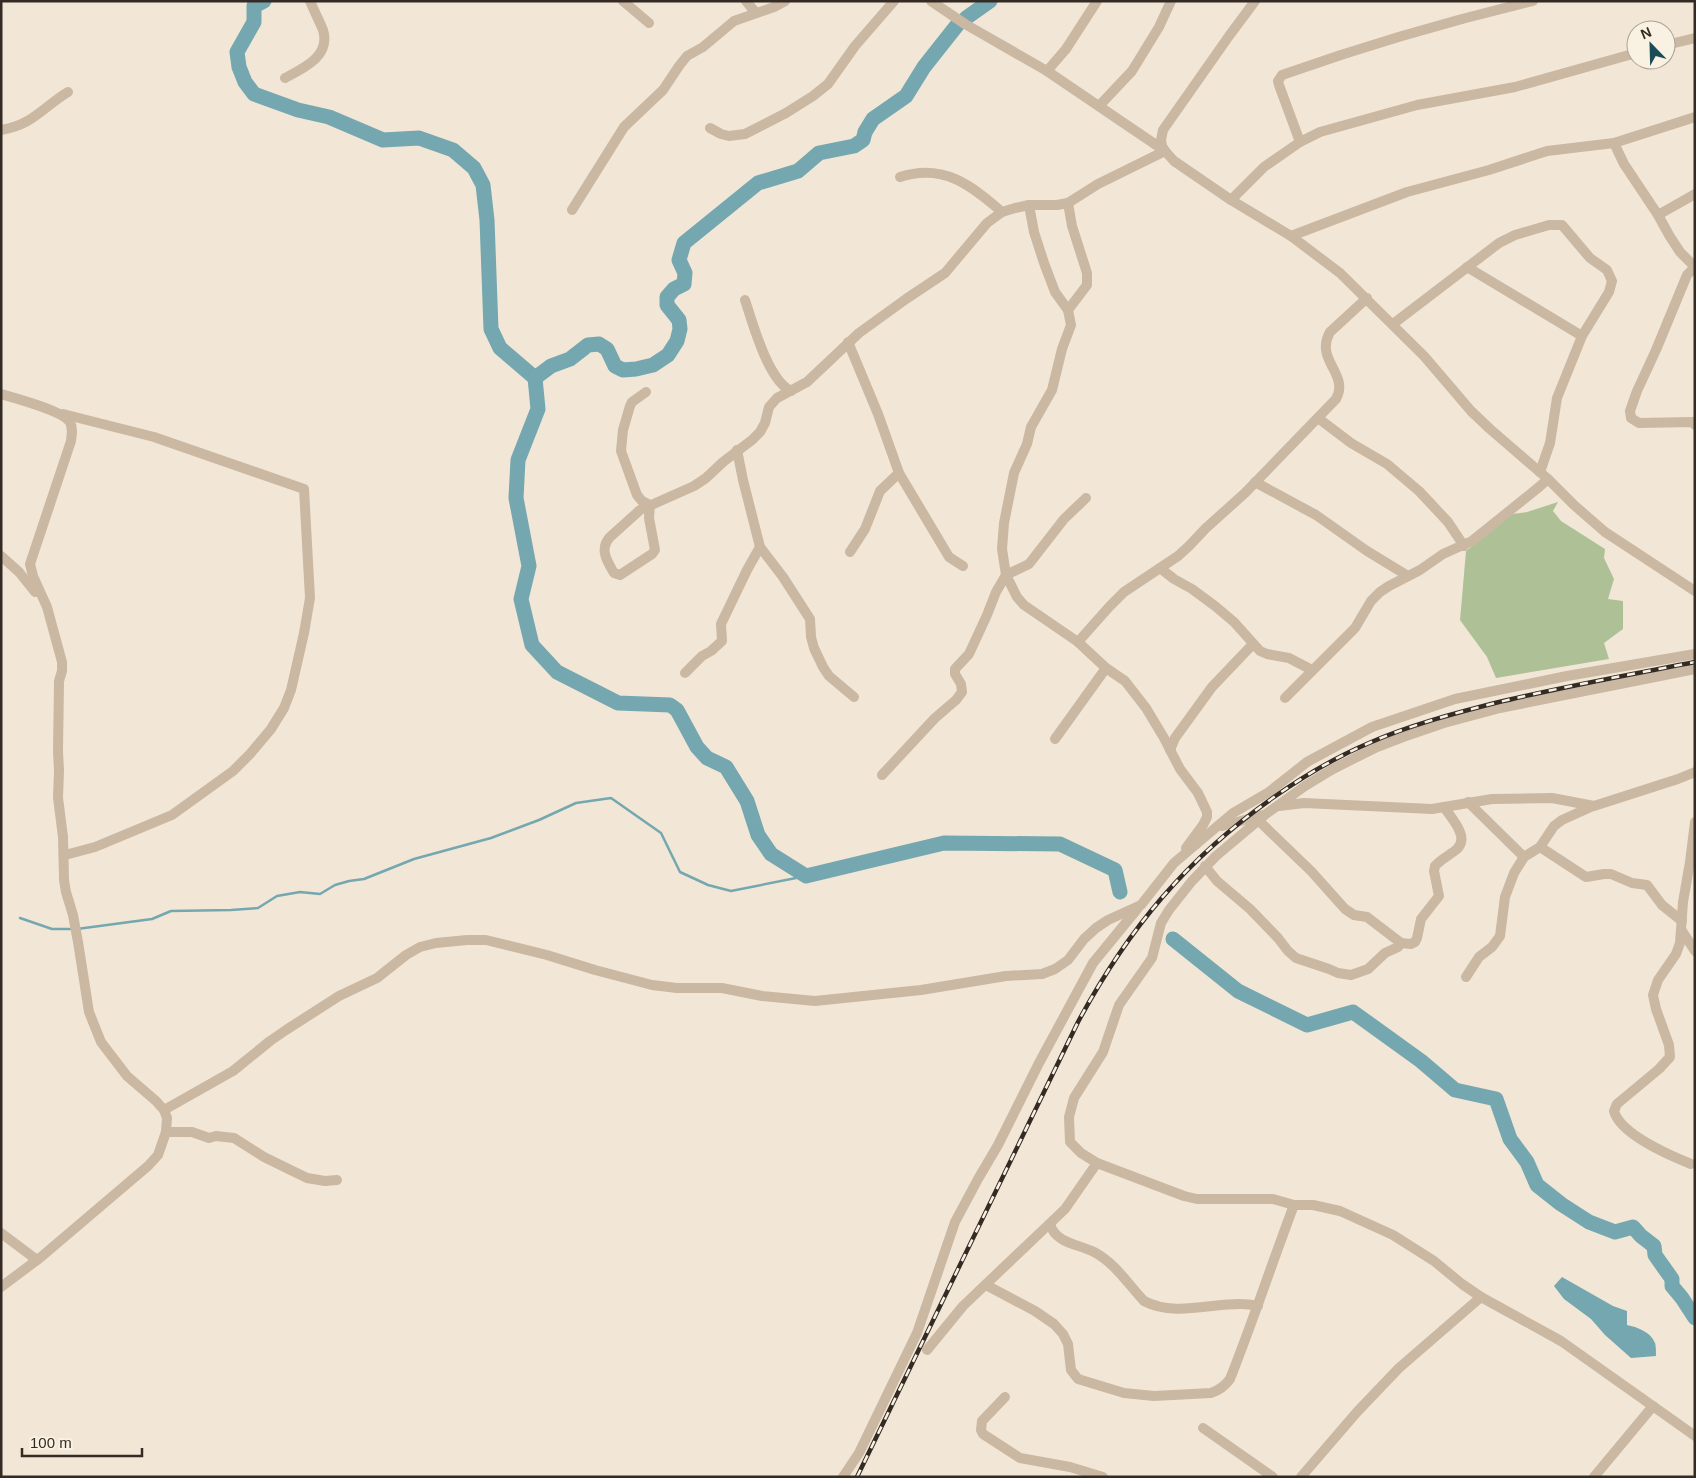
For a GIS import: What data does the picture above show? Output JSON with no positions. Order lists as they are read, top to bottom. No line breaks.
{"scale_bar":"100 m","north":"top left"}
